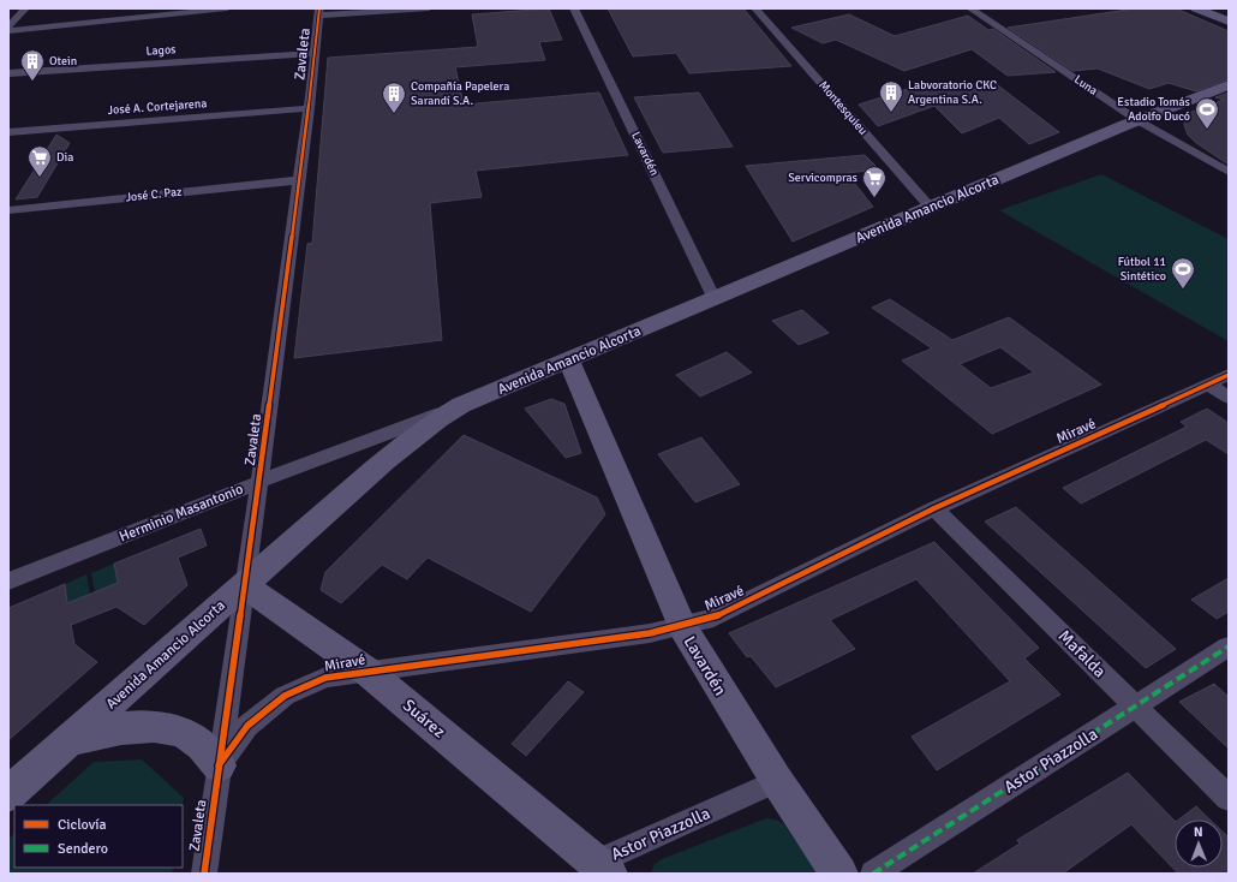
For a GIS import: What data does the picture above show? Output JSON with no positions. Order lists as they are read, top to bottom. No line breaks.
{"streets":{"main road":["Lavardén","Avenida Amancio Alcorta","Suárez"],"street":["Lagos","Zavaleta","Luna","José A. Cortejarena","Montesquieu","José C. Paz","Miravé","Herminio Masantonio","Mafalda","Astor Piazzolla"]},"crossings":[["Lagos","Zavaleta"],["Zavaleta","José A. Cortejarena"],["Zavaleta","José C. Paz"],["Zavaleta","Avenida Amancio Alcorta"],["Zavaleta","Miravé"],["Zavaleta","Herminio Masantonio"],["Zavaleta","Suárez"],["Luna","Avenida Amancio Alcorta"],["Montesquieu","Avenida Amancio Alcorta"],["Lavardén","Avenida Amancio Alcorta"],["Lavardén","Miravé"],["Lavardén","Astor Piazzolla"],["Avenida Amancio Alcorta","Herminio Masantonio"],["Avenida Amancio Alcorta","Suárez"],["Miravé","Mafalda"],["Miravé","Suárez"],["Mafalda","Astor Piazzolla"],["Suárez","Astor Piazzolla"]],"places":{"building":["Otein","Labvoratorio CKC Argentina S.A.","Compañía Papelera Sarandí S.A."],"sports":["Estadio Tomás Adolfo Ducó","Fútbol 11 Sintético"],"supermarket":["Dia","Servicompras"]},"legend":["Ciclovía","Sendero"],"north":"top"}
